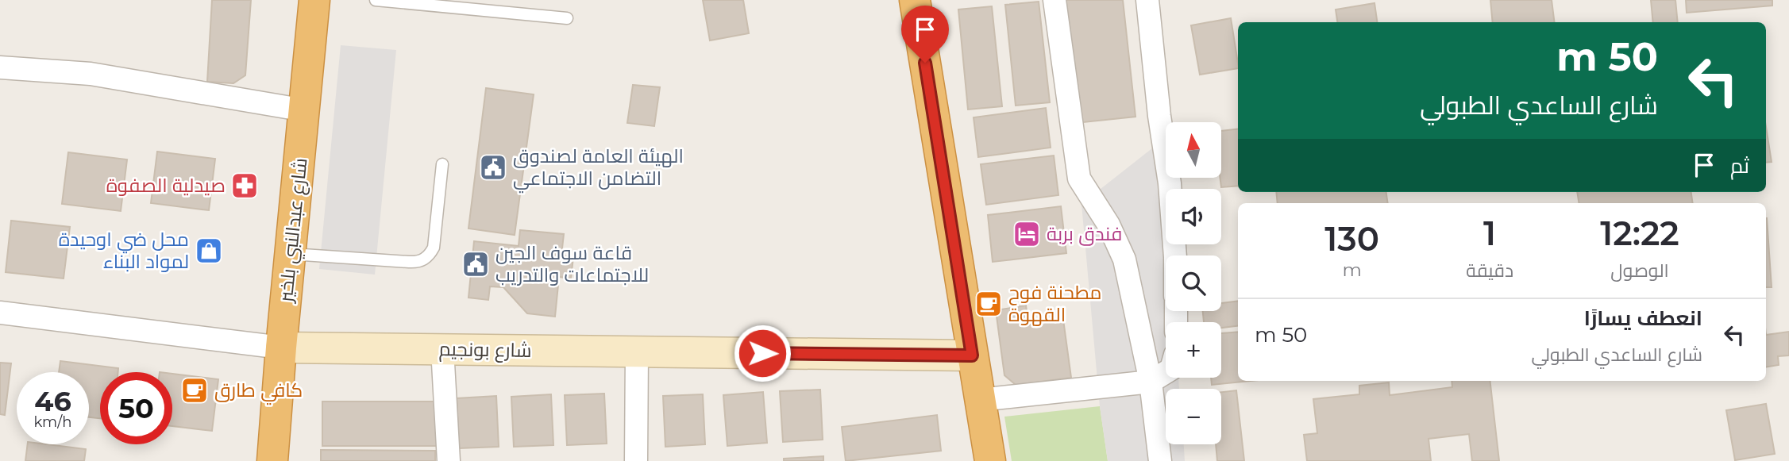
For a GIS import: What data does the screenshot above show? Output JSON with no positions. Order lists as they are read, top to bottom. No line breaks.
{"streets":{"highway":["شارع عبدالنبي بلخير"],"main road":["شارع بونجيم"]},"crossings":[["شارع عبدالنبي بلخير","شارع بونجيم"]],"places":{"public building":["الهيئة العامة لصندوق التضامن الاجتماعي","قاعة سوف الجين للاجتماعات والتدريب"],"pharmacy":["صيدلية الصفوة"],"hotel":["فندق بربة"],"shop":["محل ضي اوحيدة لمواد البناء"],"cafe":["مطحنة فوح القهوة","كافي طارق"]},"north":"top","page":{"turn":["50 m","شارع الساعدي الطبولي"],"map_buttons":["+","−"],"then":"ثم","eta":["12:22","الوصول","1","دقيقة","130","m"],"list":[{"name":"انعطف يسارًا","note":"شارع الساعدي الطبولي","value":"50 m"}],"speed":"46 km/h","limit":"50"}}
